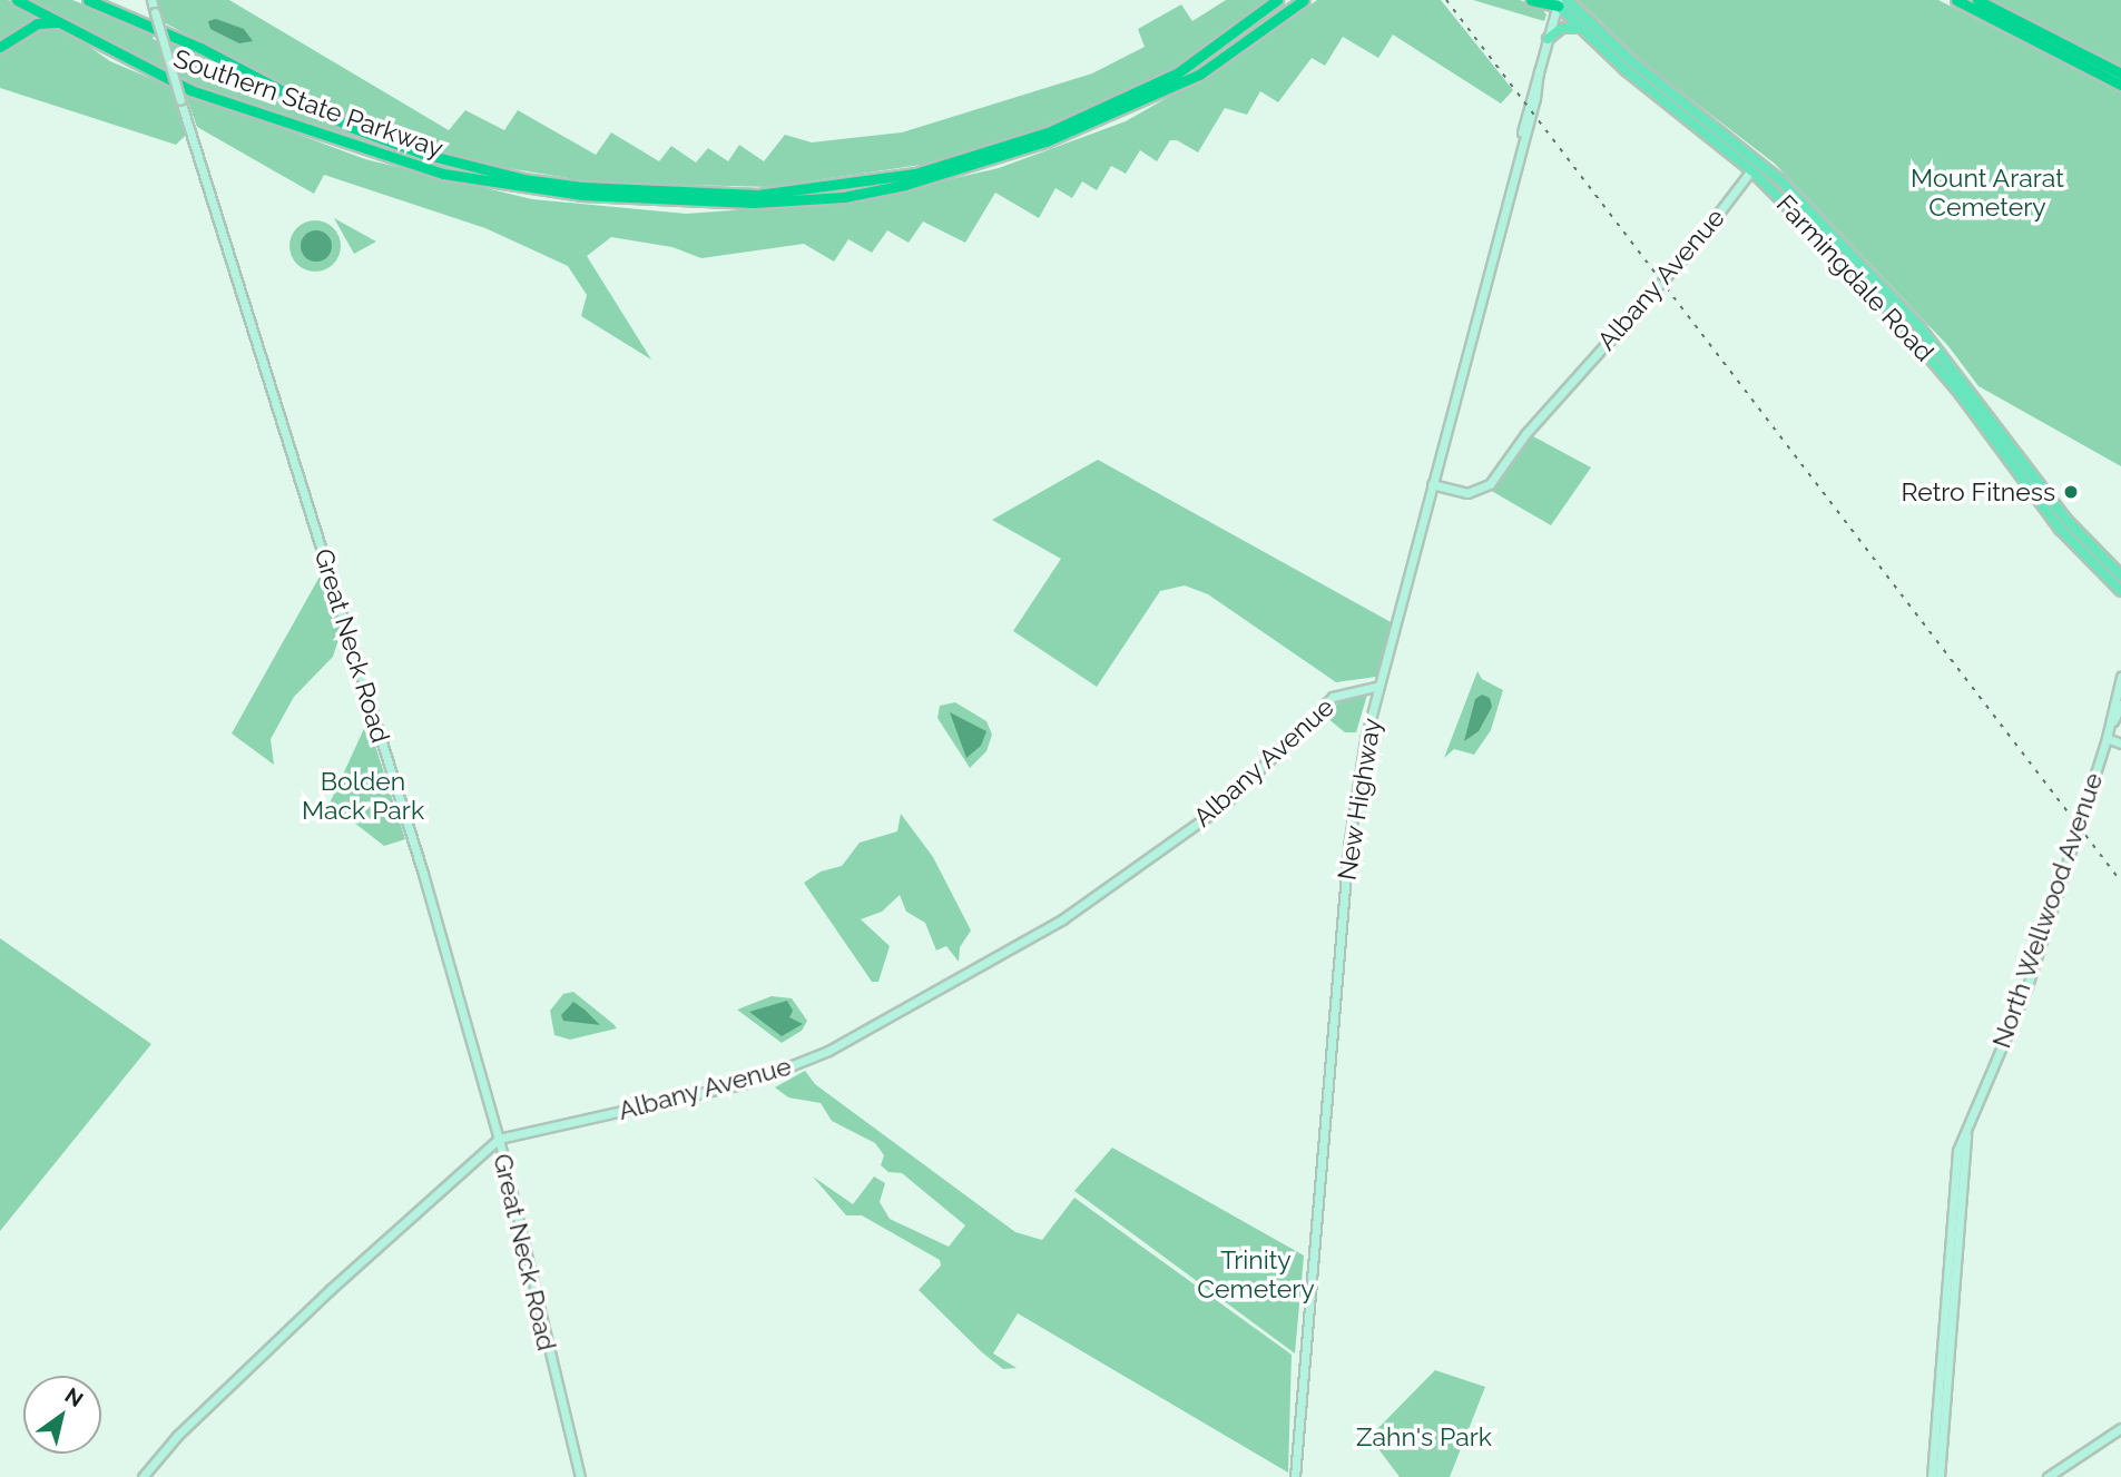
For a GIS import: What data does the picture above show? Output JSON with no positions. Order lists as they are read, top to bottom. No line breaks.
{"streets":{"highway":["Southern State Parkway"],"main road":["Farmingdale Road","Albany Avenue","Great Neck Road","New Highway","North Wellwood Avenue"]},"crossings":[["Farmingdale Road","Albany Avenue"],["Farmingdale Road","New Highway"],["Albany Avenue","Great Neck Road"],["Albany Avenue","New Highway"]],"parks":["Mount Ararat Cemetery","Bolden Mack Park","Trinity Cemetery","Zahn's Park"],"places":["Retro Fitness"],"north":"top right"}
